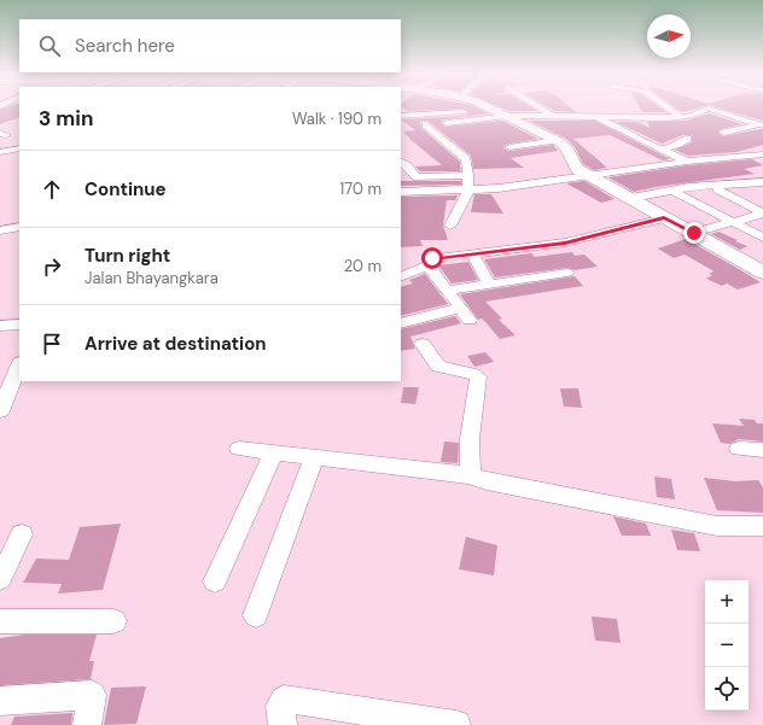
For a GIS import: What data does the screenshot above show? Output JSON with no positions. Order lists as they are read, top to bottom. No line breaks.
{"north":"right","page":{"search":"Search here","heading":["3 min","Walk · 190 m"],"list":[["Continue","170 m"],["Turn right","Jalan Bhayangkara","20 m"],"Arrive at destination"],"map_buttons":["+","−"]}}
